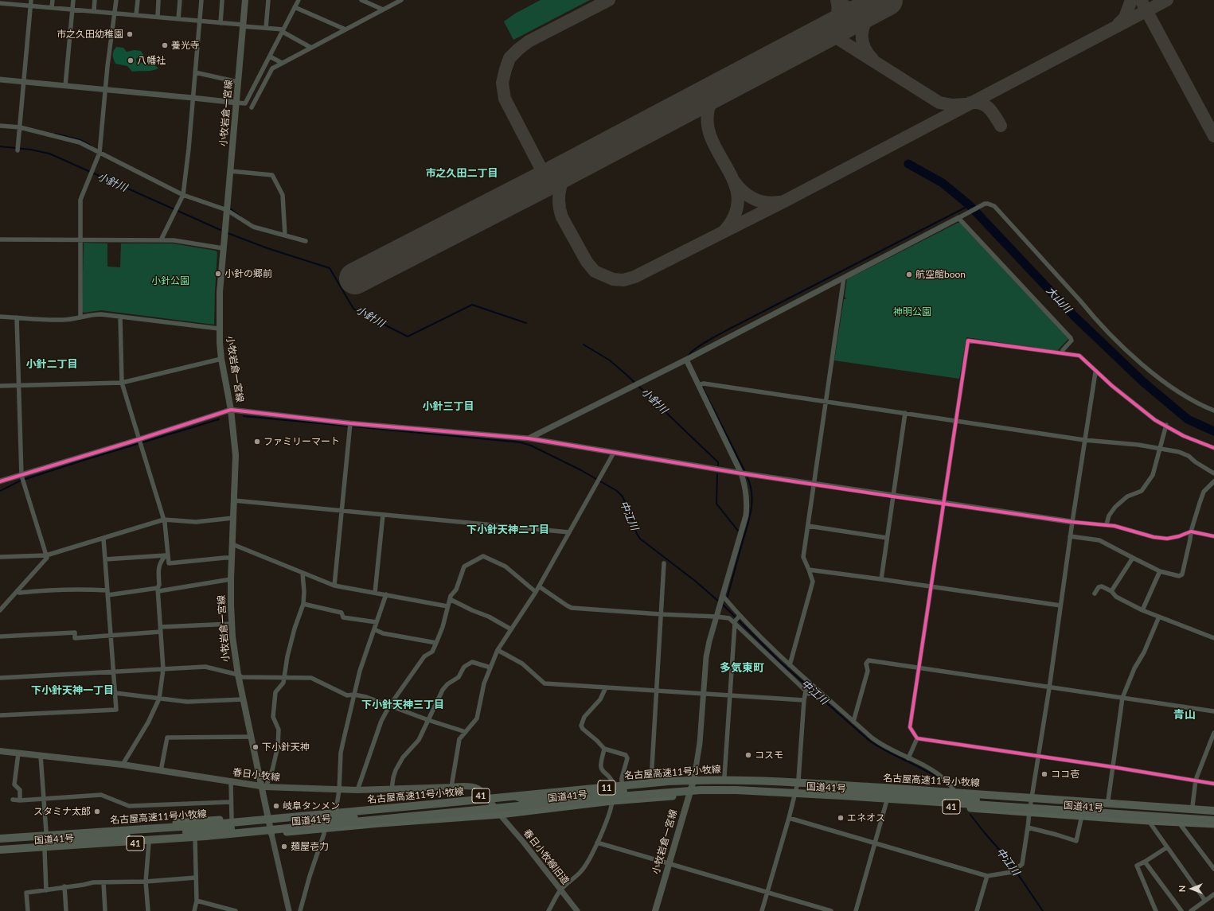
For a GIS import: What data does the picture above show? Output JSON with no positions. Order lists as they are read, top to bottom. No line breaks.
{"streets":{"highway":["名古屋高速11号小牧線","11","国道41号","41"],"main road":["小牧岩倉一宮線","春日小牧線"],"street":["春日小牧線旧道"]},"crossings":[["小牧岩倉一宮線","春日小牧線"],["小牧岩倉一宮線","国道41号"],["春日小牧線","国道41号"],["春日小牧線","春日小牧線旧道"],["国道41号","春日小牧線旧道"]],"districts":["市之久田二丁目","小針二丁目","小針三丁目","下小針天神二丁目","多気東町","下小針天神一丁目","下小針天神三丁目","青山"],"water":["小針川","大山川","中江川"],"parks":["小針公園","神明公園"],"places":["市之久田幼稚園","養光寺","八幡社","小針の郷前","航空館boon","ファミリーマート","下小針天神","コスモ","ココ壱","岐阜タンメン","スタミナ太郎","エネオス","麺屋壱力"],"north":"left"}
